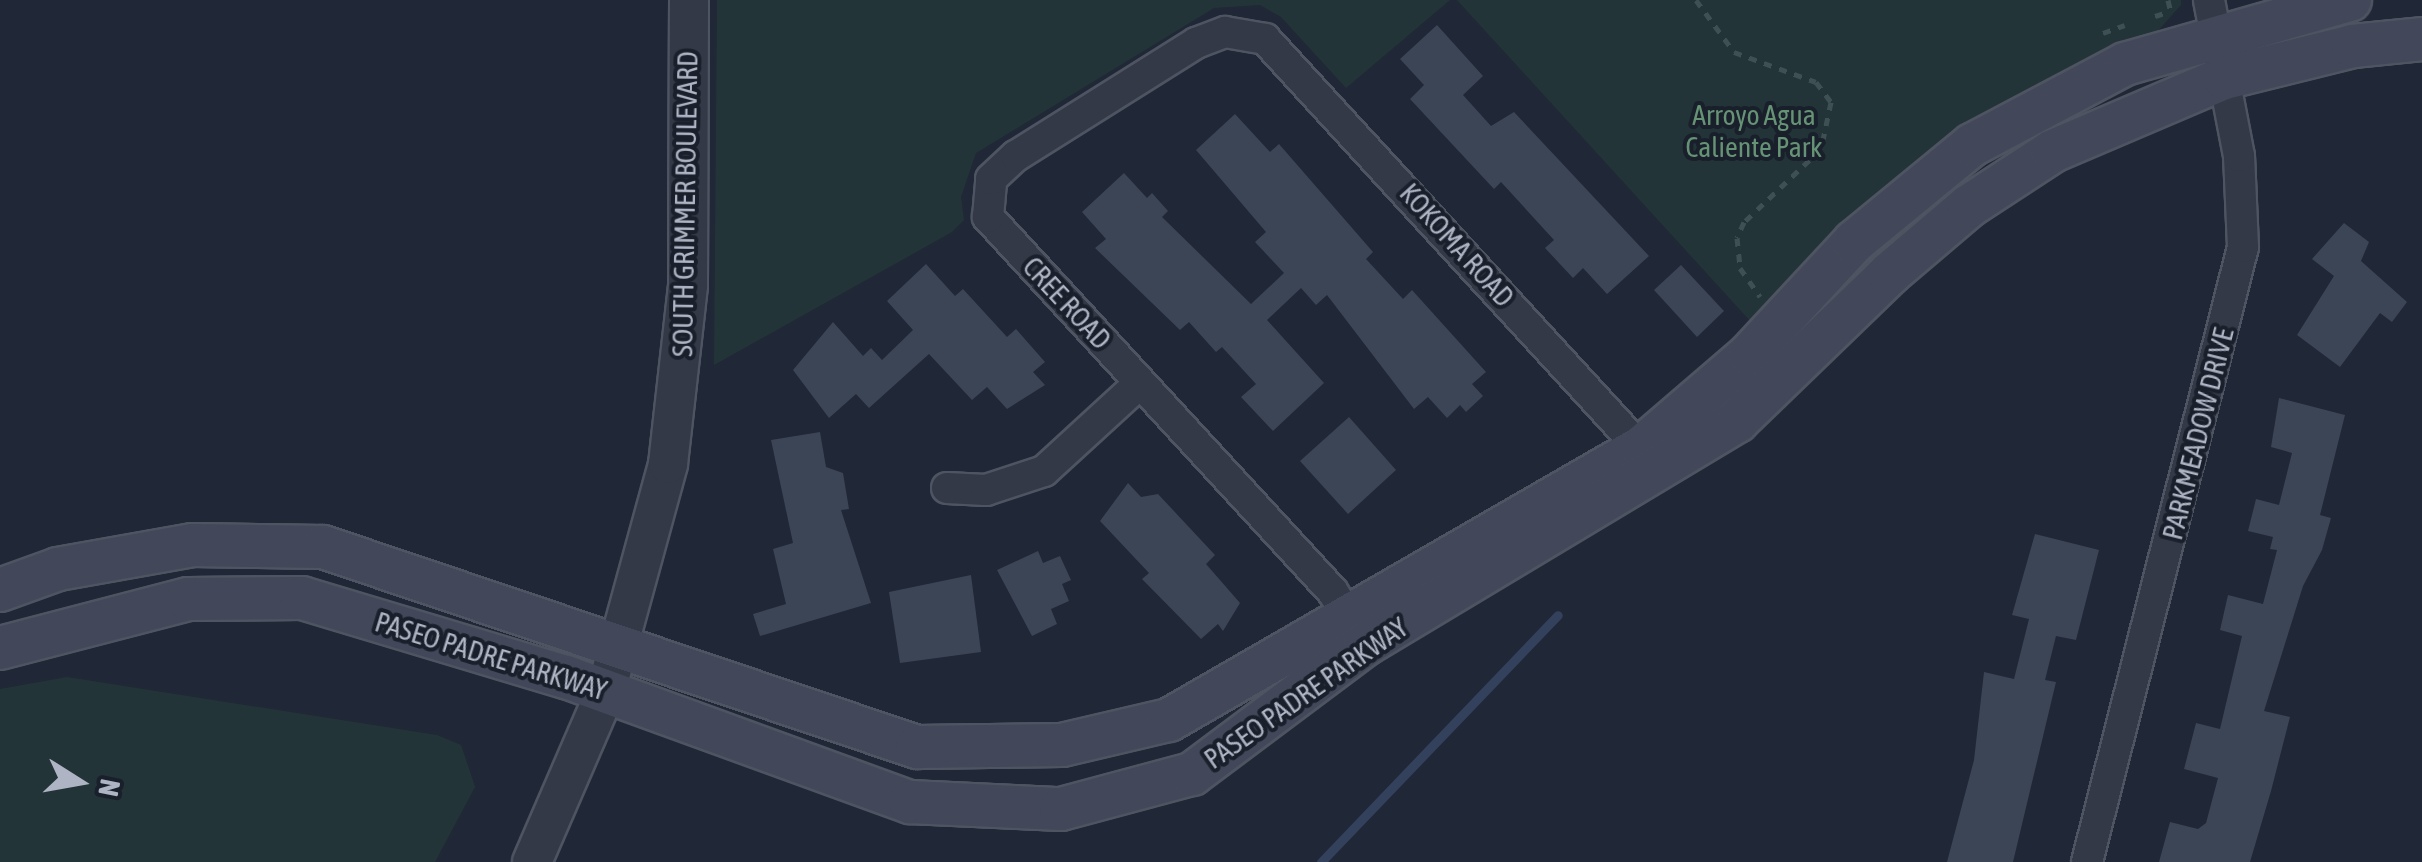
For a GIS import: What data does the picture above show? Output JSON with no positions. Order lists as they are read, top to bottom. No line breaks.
{"streets":{"main road":["PASEO PADRE PARKWAY"],"street":["SOUTH GRIMMER BOULEVARD","KOKOMA ROAD","CREE ROAD","PARKMEADOW DRIVE"]},"crossings":[["SOUTH GRIMMER BOULEVARD","PASEO PADRE PARKWAY"],["KOKOMA ROAD","CREE ROAD"],["KOKOMA ROAD","PASEO PADRE PARKWAY"],["CREE ROAD","PASEO PADRE PARKWAY"],["PARKMEADOW DRIVE","PASEO PADRE PARKWAY"]],"parks":["Arroyo Agua Caliente Park"],"north":"right"}
